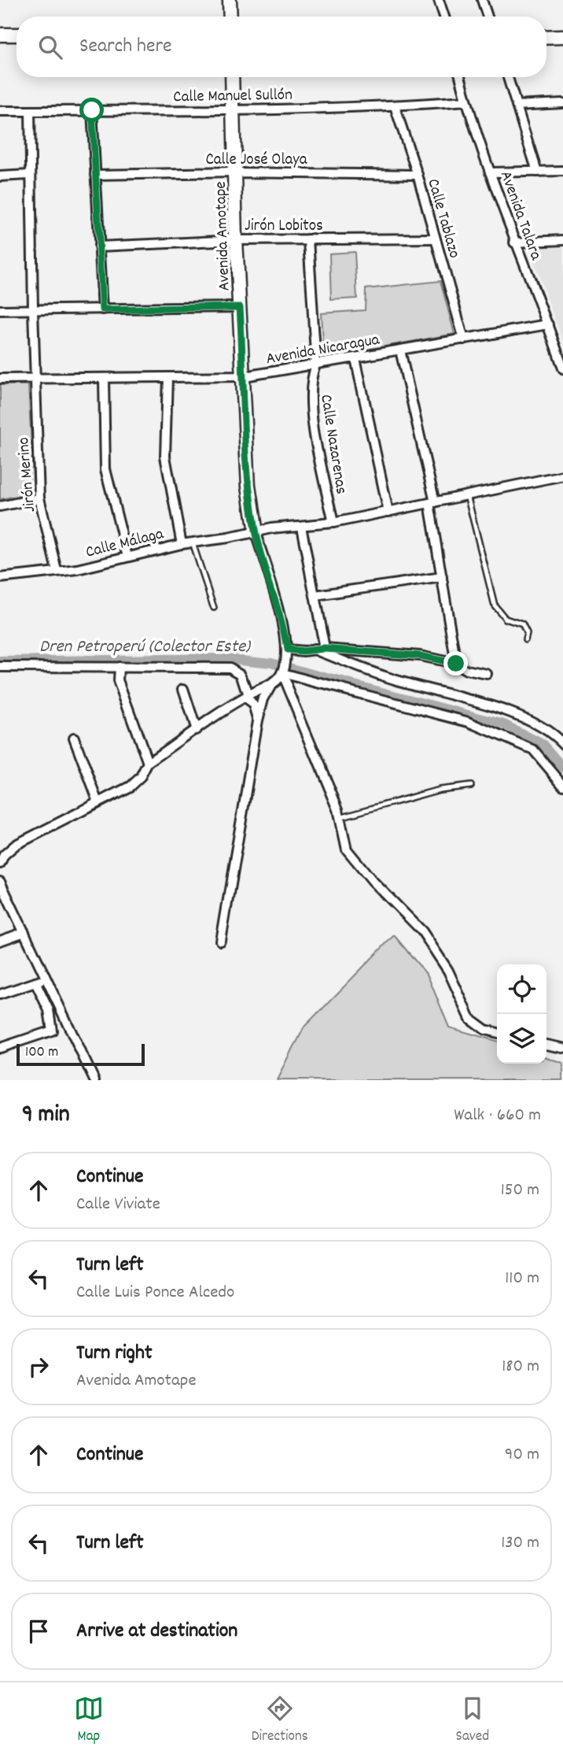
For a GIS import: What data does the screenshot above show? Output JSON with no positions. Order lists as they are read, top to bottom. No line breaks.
{"streets":{"street":["Calle Manuel Sullón","Calle José Olaya","Avenida Talara","Calle Tablazo","Jirón Lobitos","Avenida Amotape","Avenida Nicaragua","Calle Nazarenas","Jirón Merino","Calle Málaga"]},"crossings":[["Calle Manuel Sullón","Avenida Talara"],["Calle Manuel Sullón","Calle Tablazo"],["Calle Manuel Sullón","Avenida Amotape"],["Calle Manuel Sullón","Jirón Merino"],["Calle José Olaya","Calle Tablazo"],["Calle José Olaya","Avenida Amotape"],["Avenida Talara","Avenida Nicaragua"],["Calle Tablazo","Jirón Lobitos"],["Calle Tablazo","Avenida Nicaragua"],["Jirón Lobitos","Avenida Amotape"],["Jirón Lobitos","Calle Nazarenas"],["Avenida Amotape","Avenida Nicaragua"],["Avenida Amotape","Calle Málaga"],["Avenida Nicaragua","Calle Nazarenas"],["Avenida Nicaragua","Jirón Merino"],["Calle Nazarenas","Calle Málaga"],["Jirón Merino","Calle Málaga"]],"water":["Dren Petroperú (Colector Este)"],"scale_bar":"100 m","page":{"search":"Search here","scale":"100 m","heading":["9 min","Walk · 660 m"],"list":[["Continue","Calle Viviate","150 m"],["Turn left","Calle Luis Ponce Alcedo","110 m"],["Turn right","Avenida Amotape","180 m"],["Continue","90 m"],["Turn left","130 m"],"Arrive at destination"],"nav":["Map","Directions","Saved"]}}
